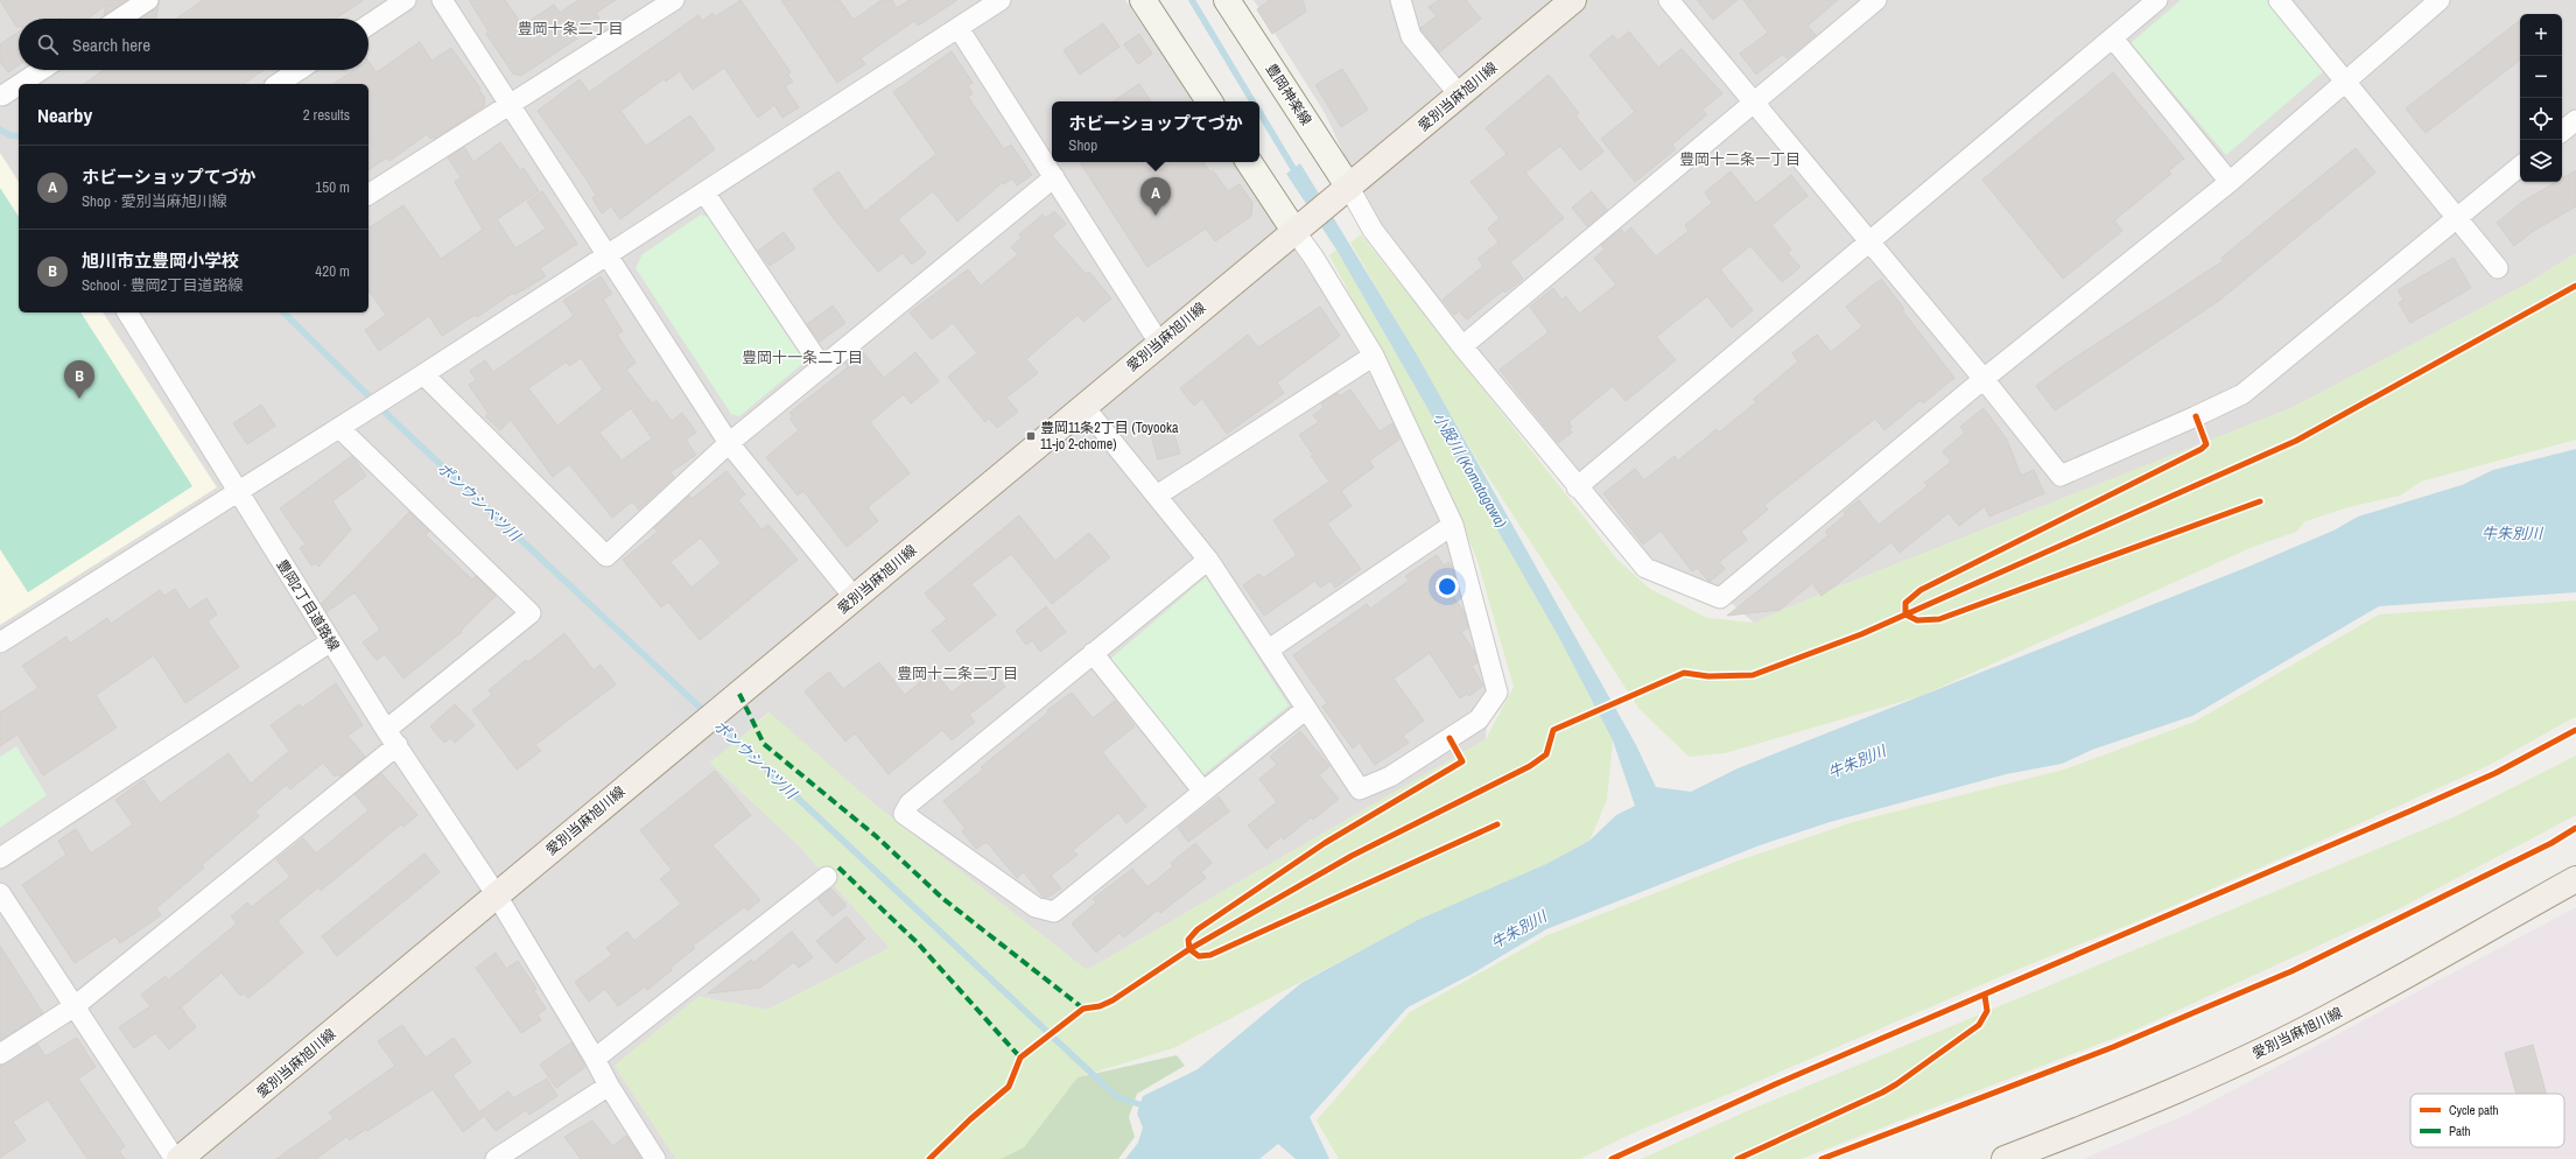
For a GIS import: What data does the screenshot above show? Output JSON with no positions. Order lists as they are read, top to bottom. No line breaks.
{"streets":{"main road":["愛別当麻旭川線"],"street":["豊岡神楽線","豊岡2丁目道路線"]},"crossings":[["豊岡神楽線","愛別当麻旭川線"],["愛別当麻旭川線","豊岡2丁目道路線"]],"districts":["豊岡十条二丁目","豊岡十二条一丁目","豊岡十一条二丁目","豊岡十二条二丁目"],"water":["小股川 (Komatagawa)","ポンウシベツ川","牛朱別川"],"places":{"transit":["豊岡11条2丁目 (Toyooka 11-jo 2-chome)"]},"legend":["Cycle path","Path"],"page":{"map_buttons":["+","−"],"search":"Search here","heading":["Nearby","2 results"],"popup":["ホビーショップてづか","Shop"],"list":[{"mark":"A","name":"ホビーショップてづか","note":"Shop · 愛別当麻旭川線","value":"150 m"},{"mark":"B","name":"旭川市立豊岡小学校","note":"School · 豊岡2丁目道路線","value":"420 m"}],"pins":["A","B"]}}
